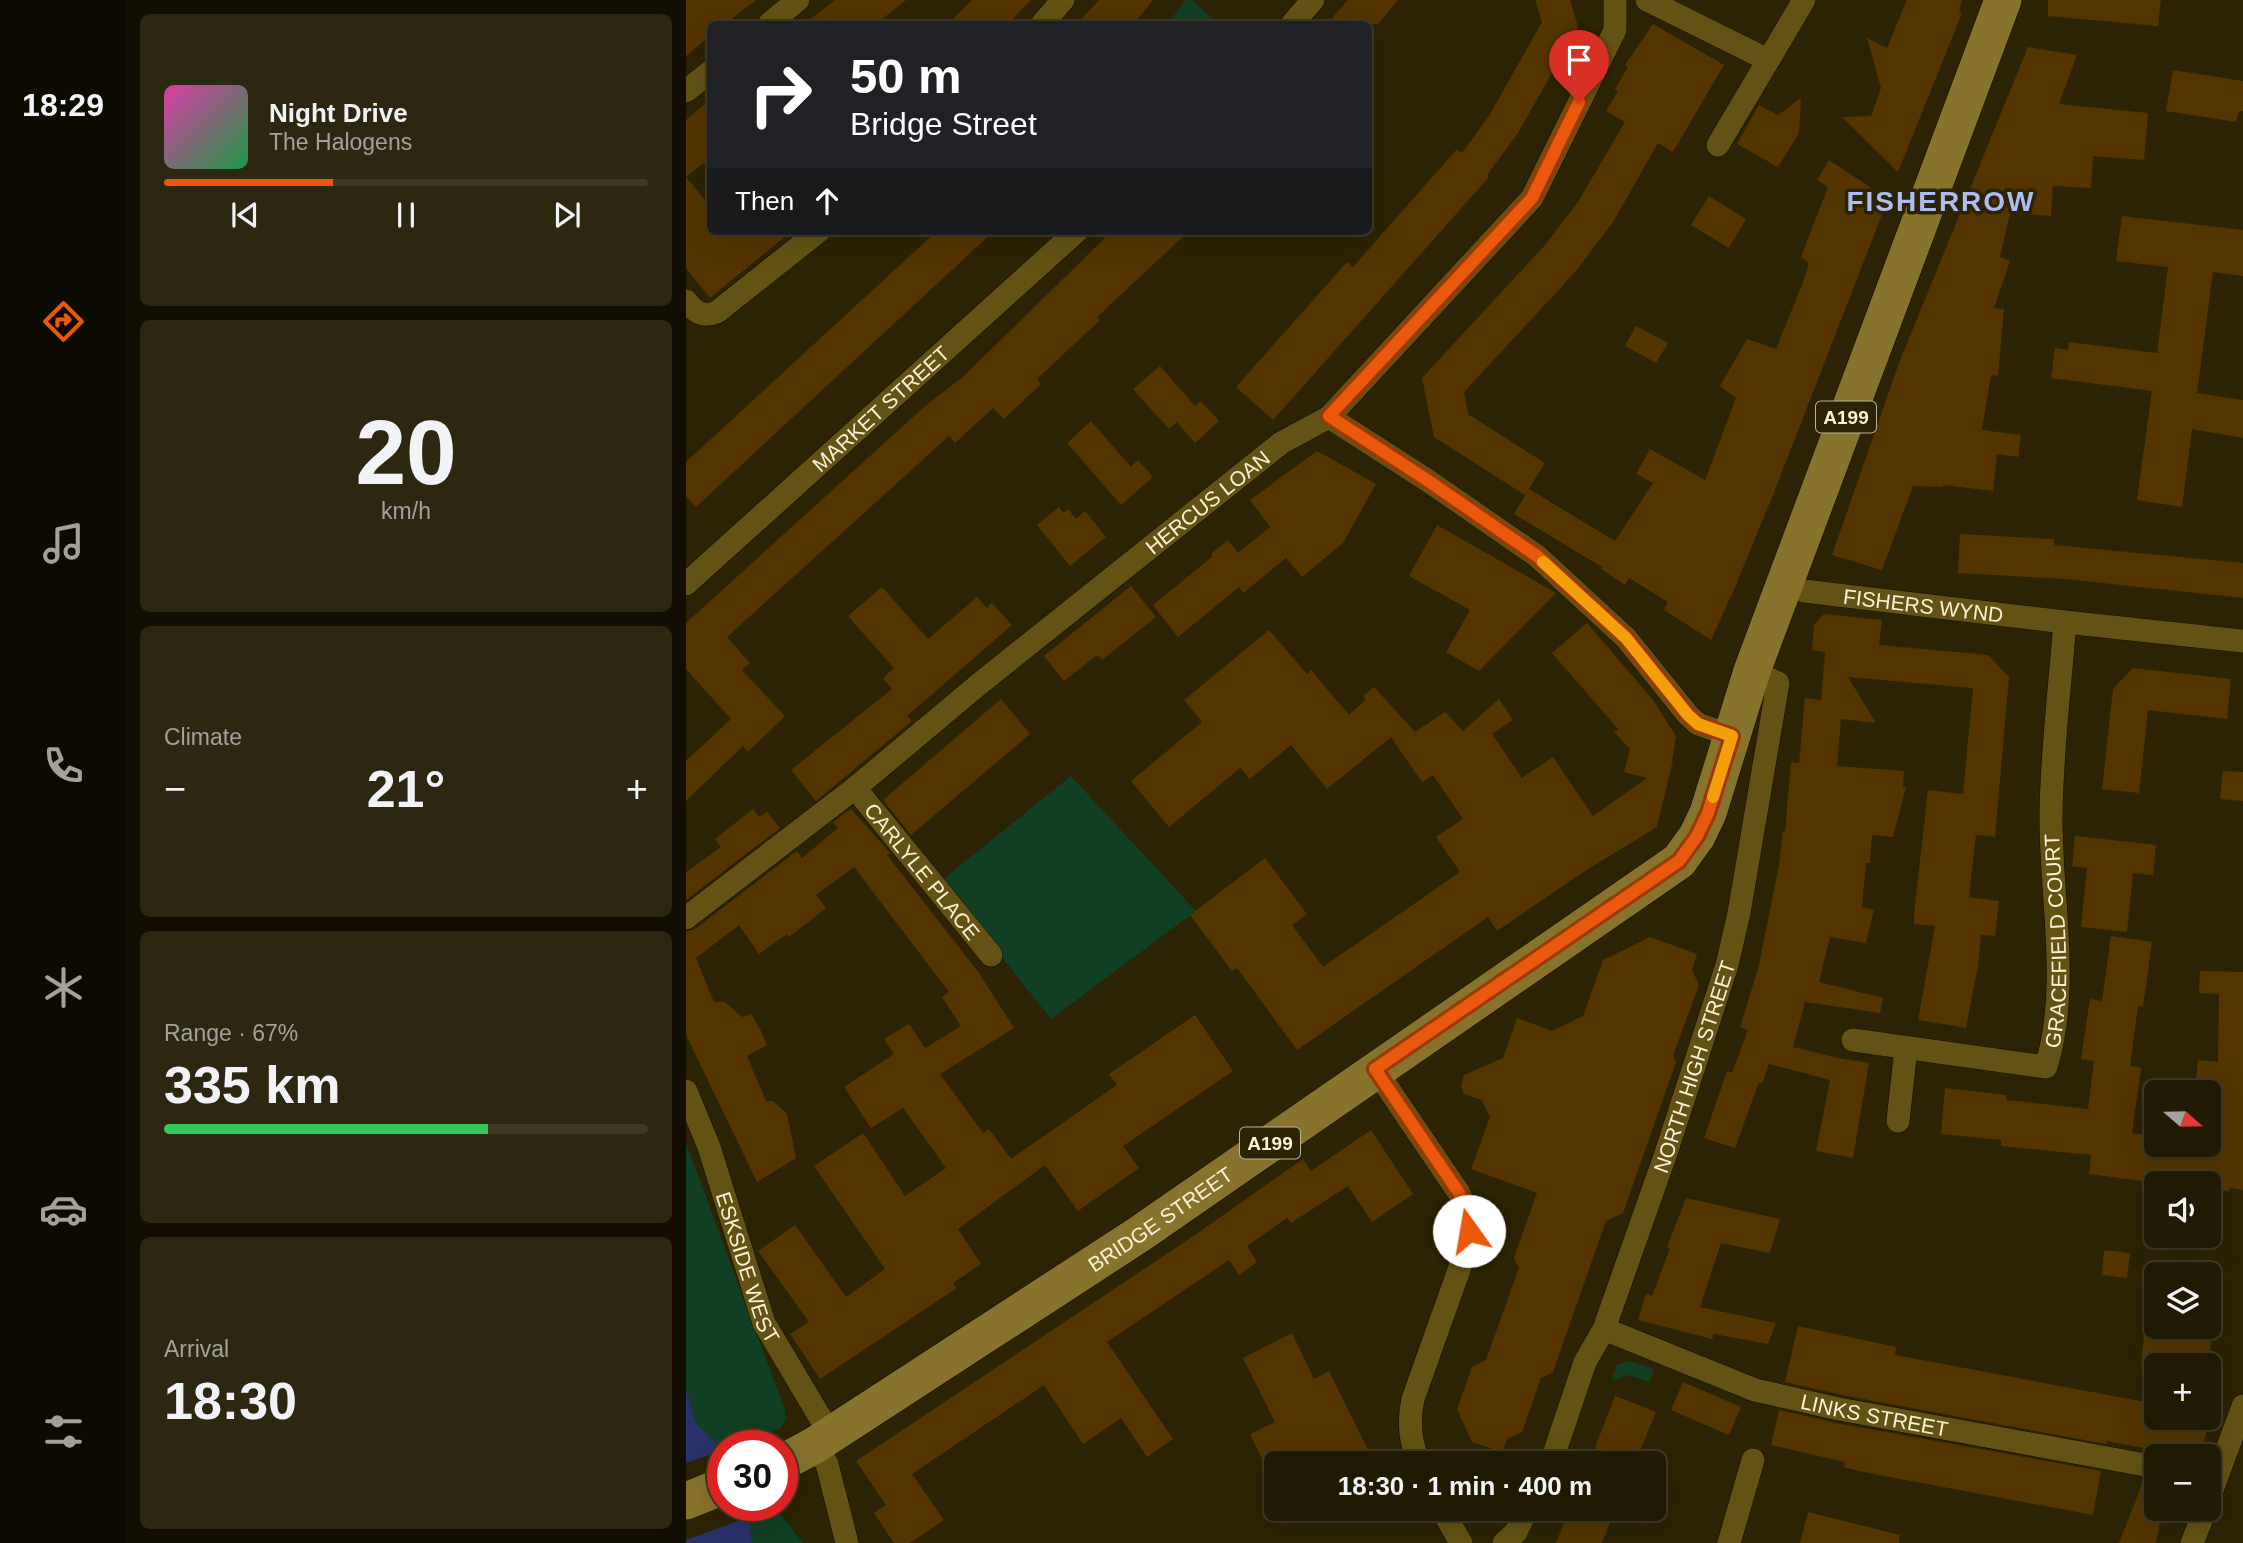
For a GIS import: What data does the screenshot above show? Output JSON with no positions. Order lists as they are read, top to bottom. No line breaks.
{"streets":{"main road":["A199","BRIDGE STREET"],"street":["MARKET STREET","HERCUS LOAN","FISHERS WYND","CARLYLE PLACE","GRACEFIELD COURT","NORTH HIGH STREET","ESKSIDE WEST","LINKS STREET"]},"crossings":[["A199","FISHERS WYND"],["A199","NORTH HIGH STREET"],["A199","BRIDGE STREET"],["HERCUS LOAN","CARLYLE PLACE"],["FISHERS WYND","GRACEFIELD COURT"],["NORTH HIGH STREET","LINKS STREET"],["BRIDGE STREET","ESKSIDE WEST"]],"districts":["FISHERROW"],"north":"right","page":{"tabs":"18:29","turn":["50 m","Bridge Street"],"song":["Night Drive","The Halogens"],"then":"Then","tile":[["20","km/h"],"Climate",["Range · 67%","335 km"],["Arrival","18:30"]],"heat":["−","21°","+"],"map_buttons":["+","−"],"limit":"30","trip":"18:30 · 1 min · 400 m"}}
